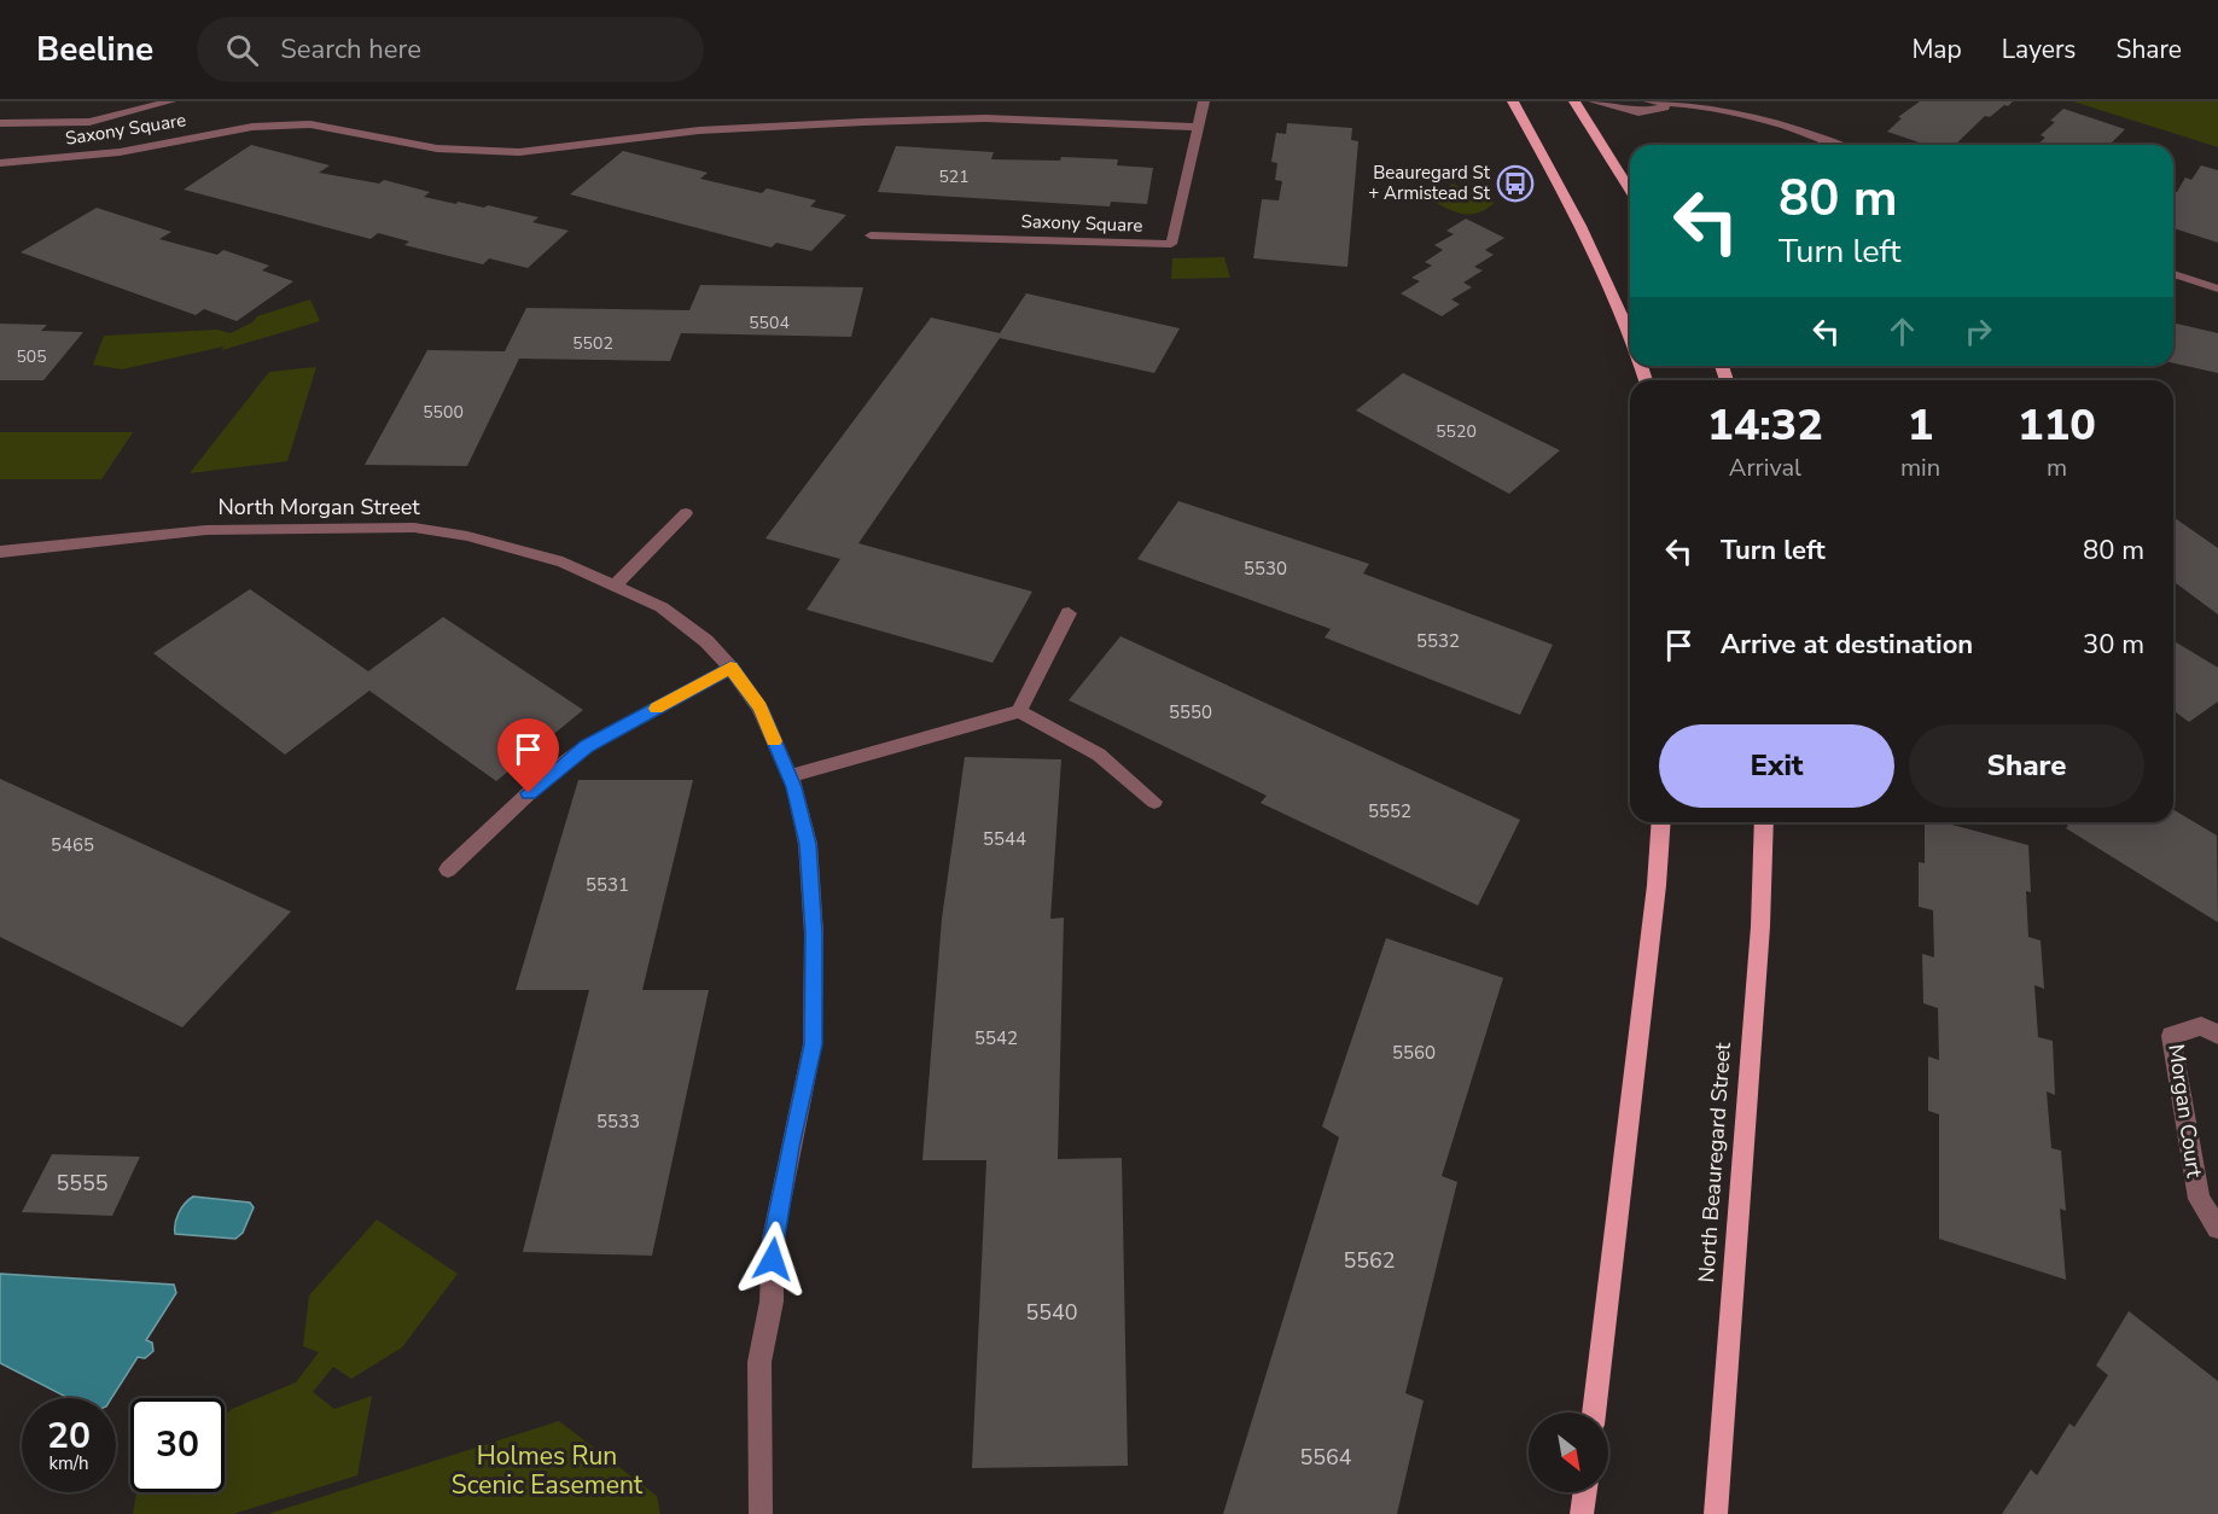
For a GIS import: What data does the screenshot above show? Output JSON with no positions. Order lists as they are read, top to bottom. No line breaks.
{"streets":{"main road":["North Beauregard Street"],"street":["Saxony Square","North Morgan Street","Morgan Court"]},"parks":["Holmes Run Scenic Easement"],"places":{"bus stop":["Beauregard St + Armistead St"]},"house_numbers":["521","5504","5502","505","5500","5520","5530","5532","5550","5552","5544","5465","5531","5542","5560","5533","5555","5562","5540","5564"],"north":"bottom right","page":{"header":"Beeline","search":"Search here","nav":["Map","Layers","Share"],"turn":["80 m","Turn left"],"eta":["14:32","Arrival","1","min","110","m"],"list":[{"name":"Turn left","value":"80 m"},{"name":"Arrive at destination","value":"30 m"}],"buttons":["Exit","Share"],"speed":"20 km/h","limit":"30"}}
